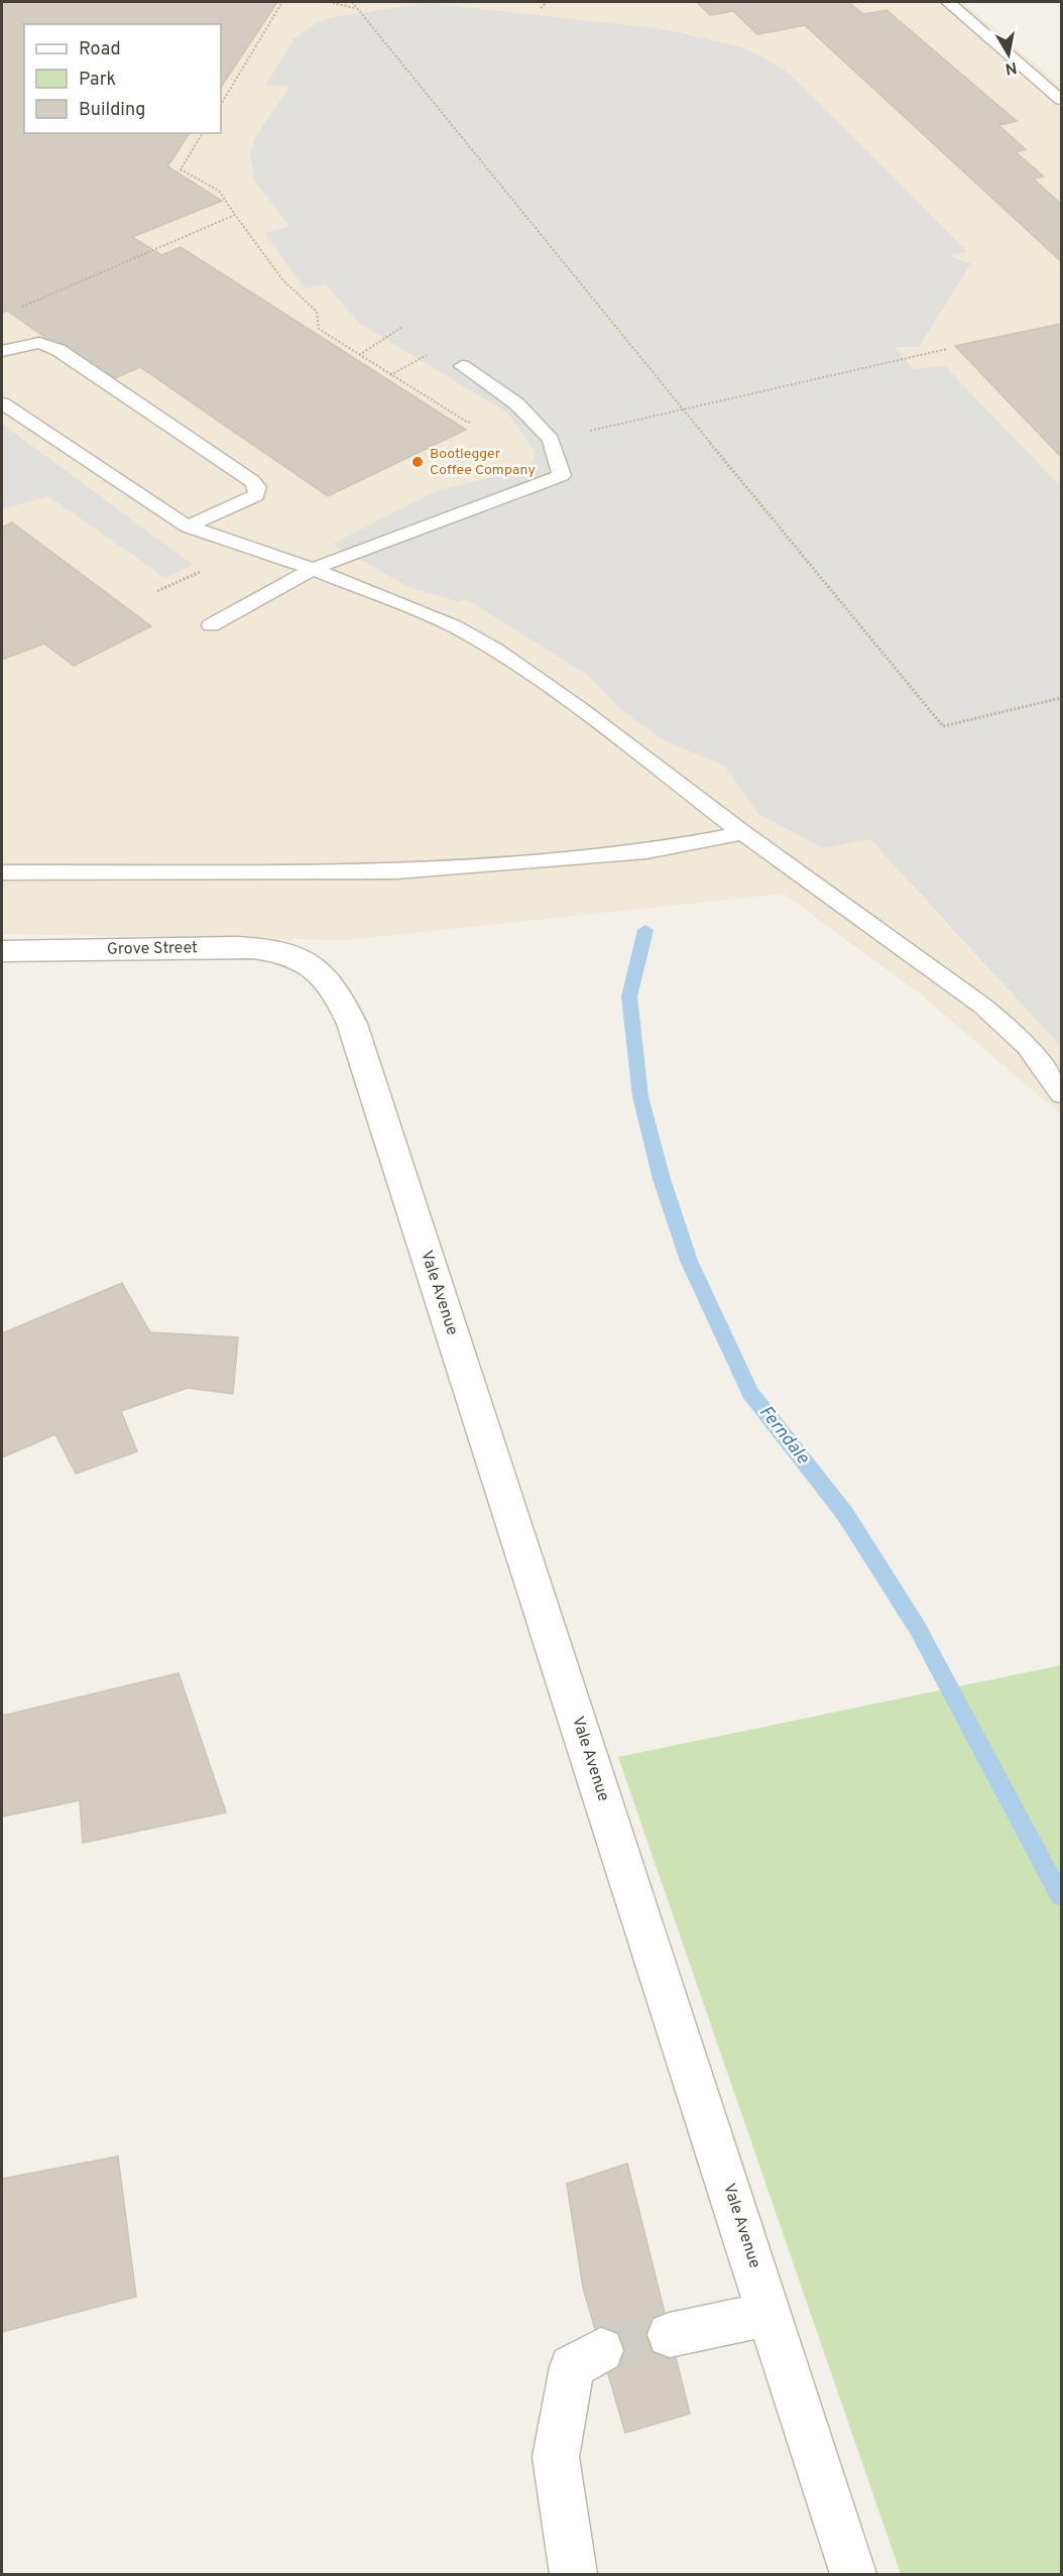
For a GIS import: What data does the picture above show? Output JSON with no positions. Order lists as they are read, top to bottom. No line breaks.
{"streets":{"street":["Grove Street","Vale Avenue"]},"crossings":[["Grove Street","Vale Avenue"]],"water":["Ferndale"],"places":["Bootlegger Coffee Company"],"legend":["Road","Park","Building"],"north":"bottom"}
